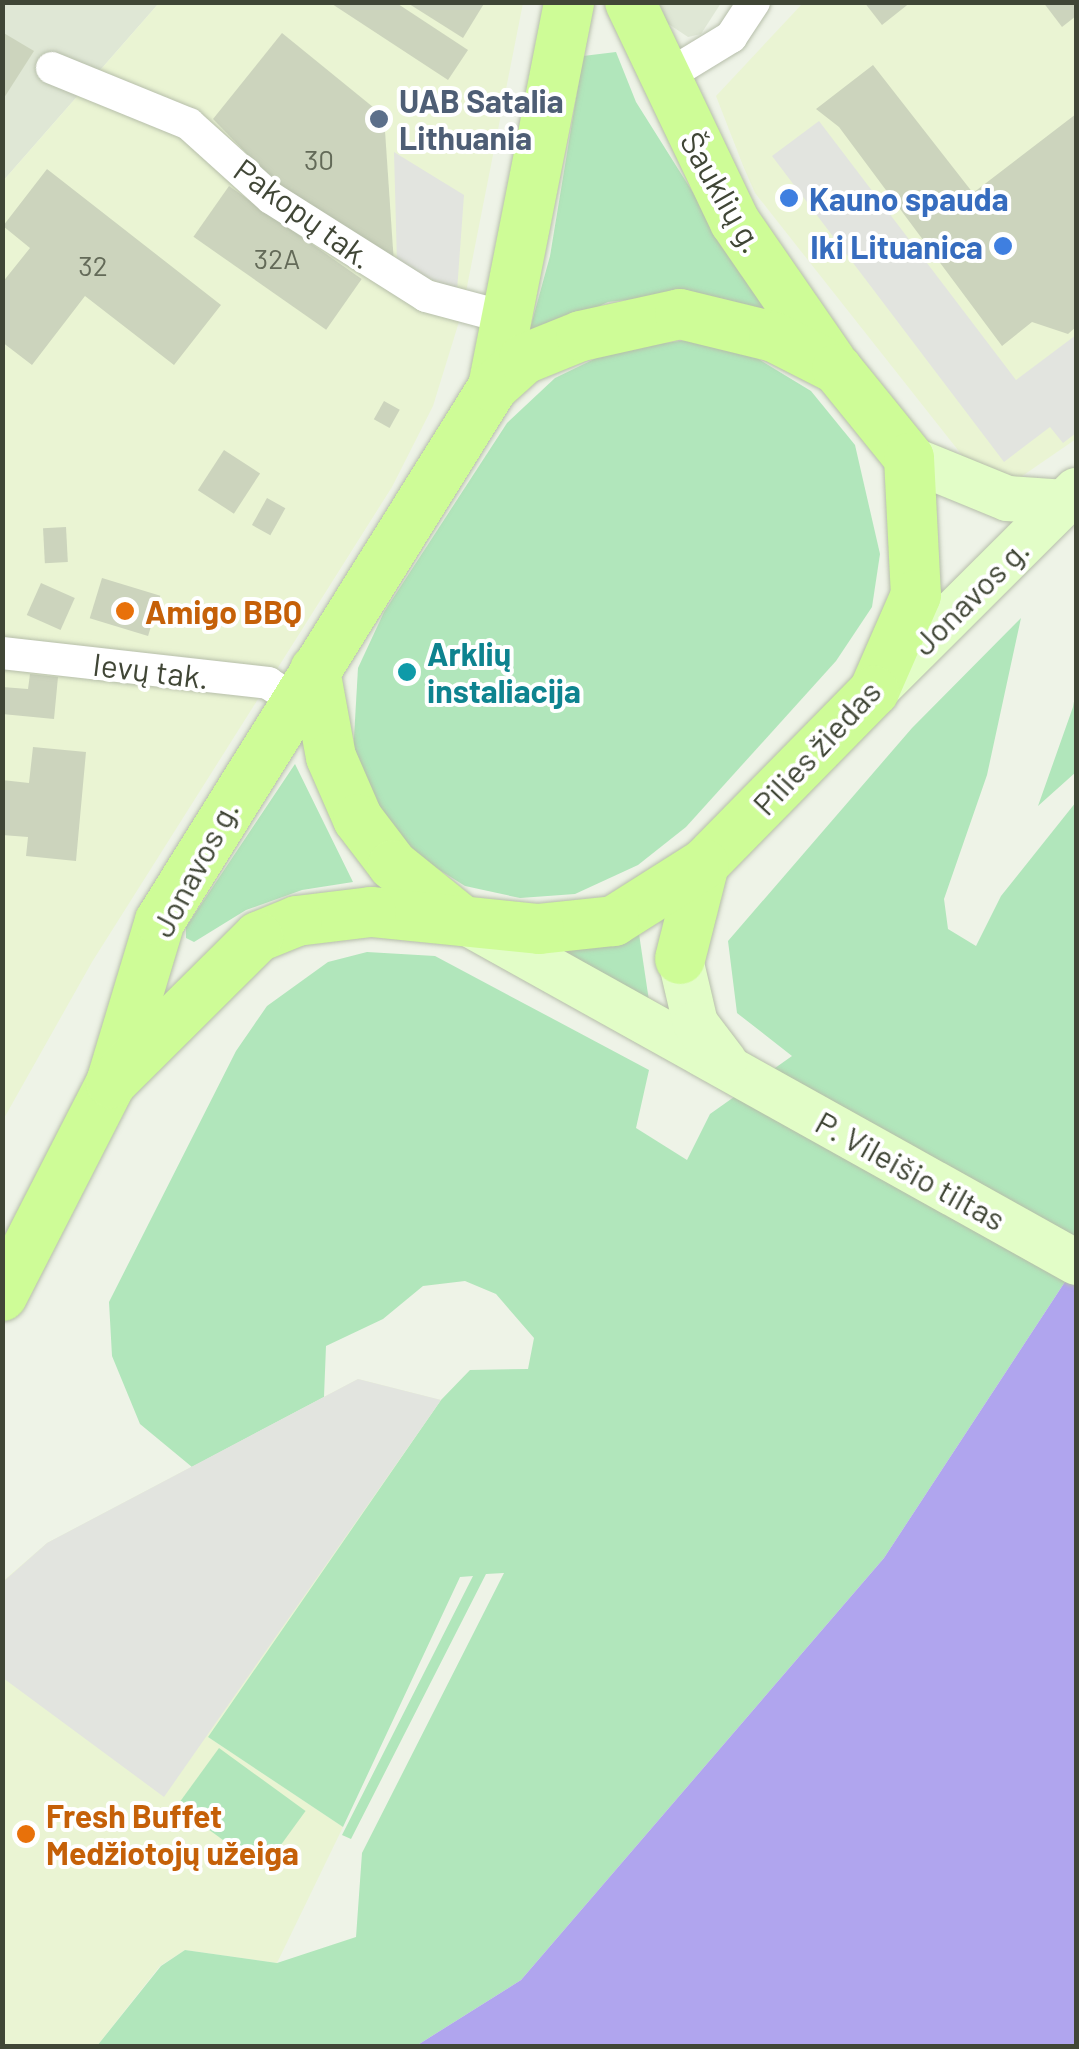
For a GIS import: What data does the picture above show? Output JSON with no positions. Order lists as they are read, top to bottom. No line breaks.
{"streets":{"main road":["Šauklių g.","Jonavos g.","Pilies žiedas","P. Vileišio tiltas"],"street":["Pakopų tak.","Ievų tak."]},"crossings":[["Jonavos g.","Ievų tak."],["Jonavos g.","Pilies žiedas"],["Jonavos g.","P. Vileišio tiltas"],["Pilies žiedas","P. Vileišio tiltas"]],"places":["UAB Satalia Lithuania","Kauno spauda","Iki Lituanica","Amigo BBQ","Arklių instaliacija","Fresh Buffet Medžiotojų užeiga"],"house_numbers":["30","32A","32"]}
